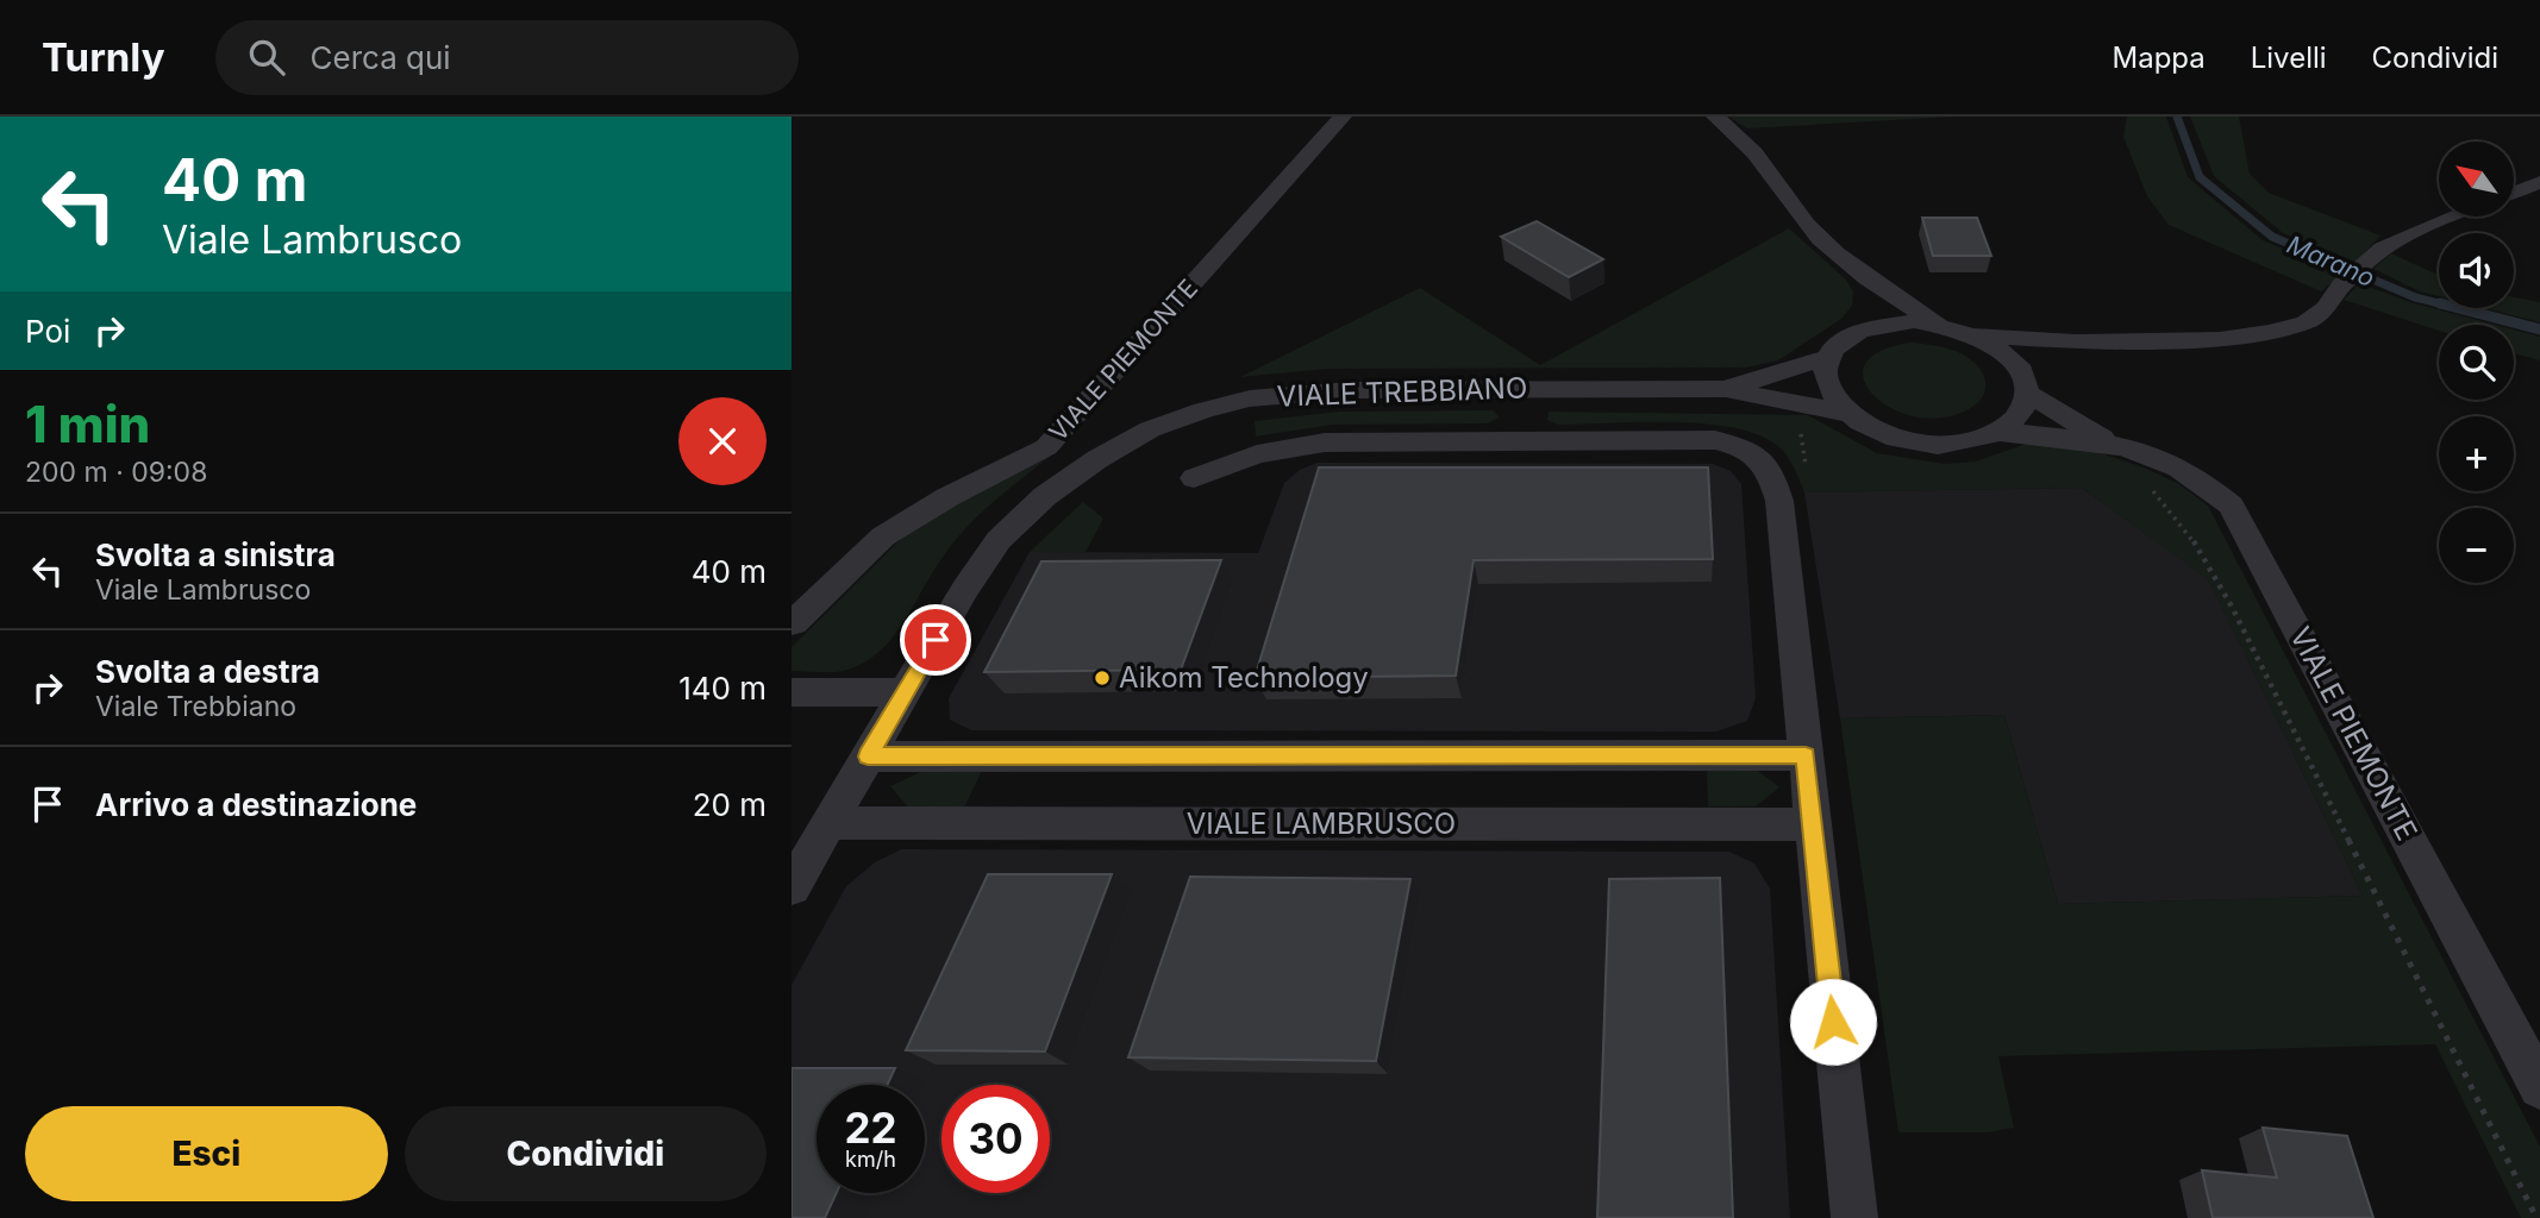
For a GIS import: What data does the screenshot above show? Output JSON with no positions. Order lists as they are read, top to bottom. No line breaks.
{"streets":{"street":["VIALE PIEMONTE","VIALE TREBBIANO","VIALE LAMBRUSCO"]},"crossings":[["VIALE PIEMONTE","VIALE TREBBIANO"],["VIALE TREBBIANO","VIALE LAMBRUSCO"]],"water":["Marano"],"places":["Aikom Technology"],"north":"top left","page":{"header":"Turnly","search":"Cerca qui","nav":["Mappa","Livelli","Condividi"],"turn":["40 m","Viale Lambrusco"],"map_buttons":["+","−"],"then":"Poi","heading":["1 min","200 m · 09:08"],"list":[{"name":"Svolta a sinistra","note":"Viale Lambrusco","value":"40 m"},{"name":"Svolta a destra","note":"Viale Trebbiano","value":"140 m"},{"name":"Arrivo a destinazione","value":"20 m"}],"speed":"22 km/h","limit":"30","buttons":["Esci","Condividi"]}}
